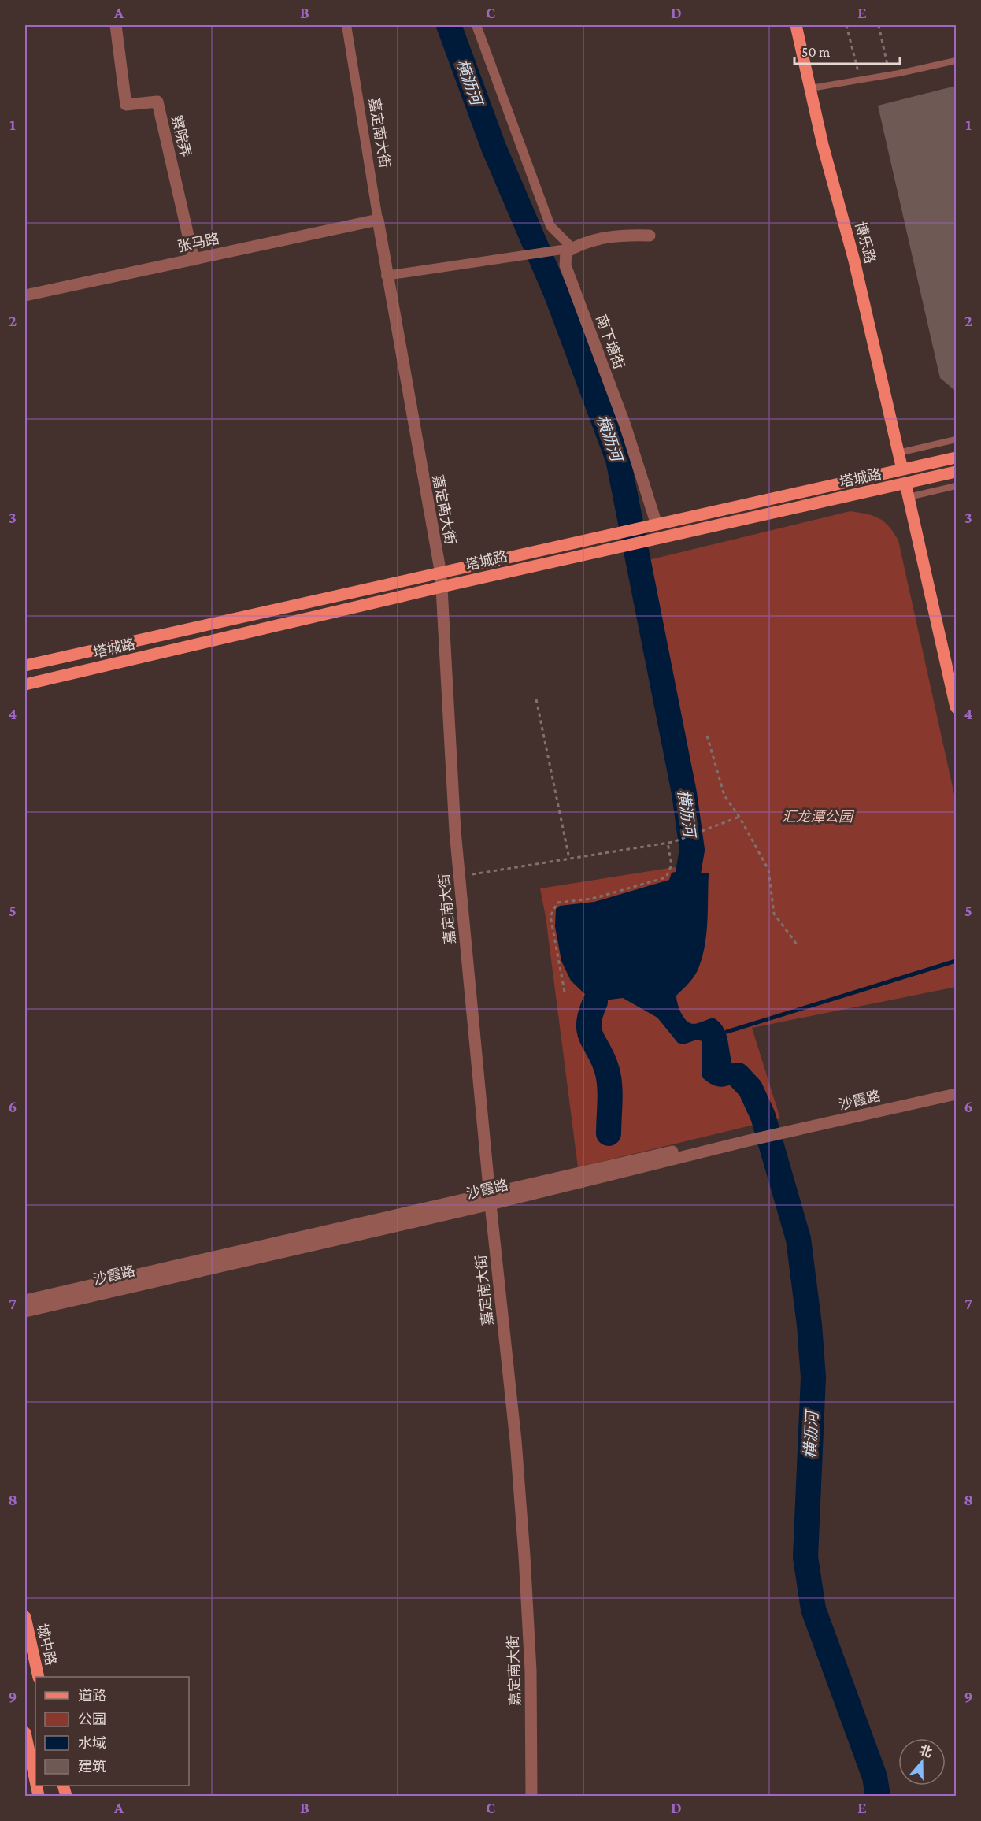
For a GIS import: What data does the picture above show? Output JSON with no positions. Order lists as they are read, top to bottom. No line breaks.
{"streets":{"main road":["博乐路","塔城路","城中路"],"street":["嘉定南大街","察院弄","张马路","南下塘街","沙霞路"]},"crossings":[["嘉定南大街","张马路"],["嘉定南大街","塔城路"],["嘉定南大街","沙霞路"],["察院弄","张马路"],["博乐路","塔城路"],["南下塘街","塔城路"]],"water":["横沥河"],"parks":["汇龙潭公园"],"legend":["道路","公园","水域","建筑"],"scale_bar":"50 m","north":"top","grid":{"columns":["A","B","C","D","E"],"rows":["1","2","3","4","5","6","7","8","9"]}}
